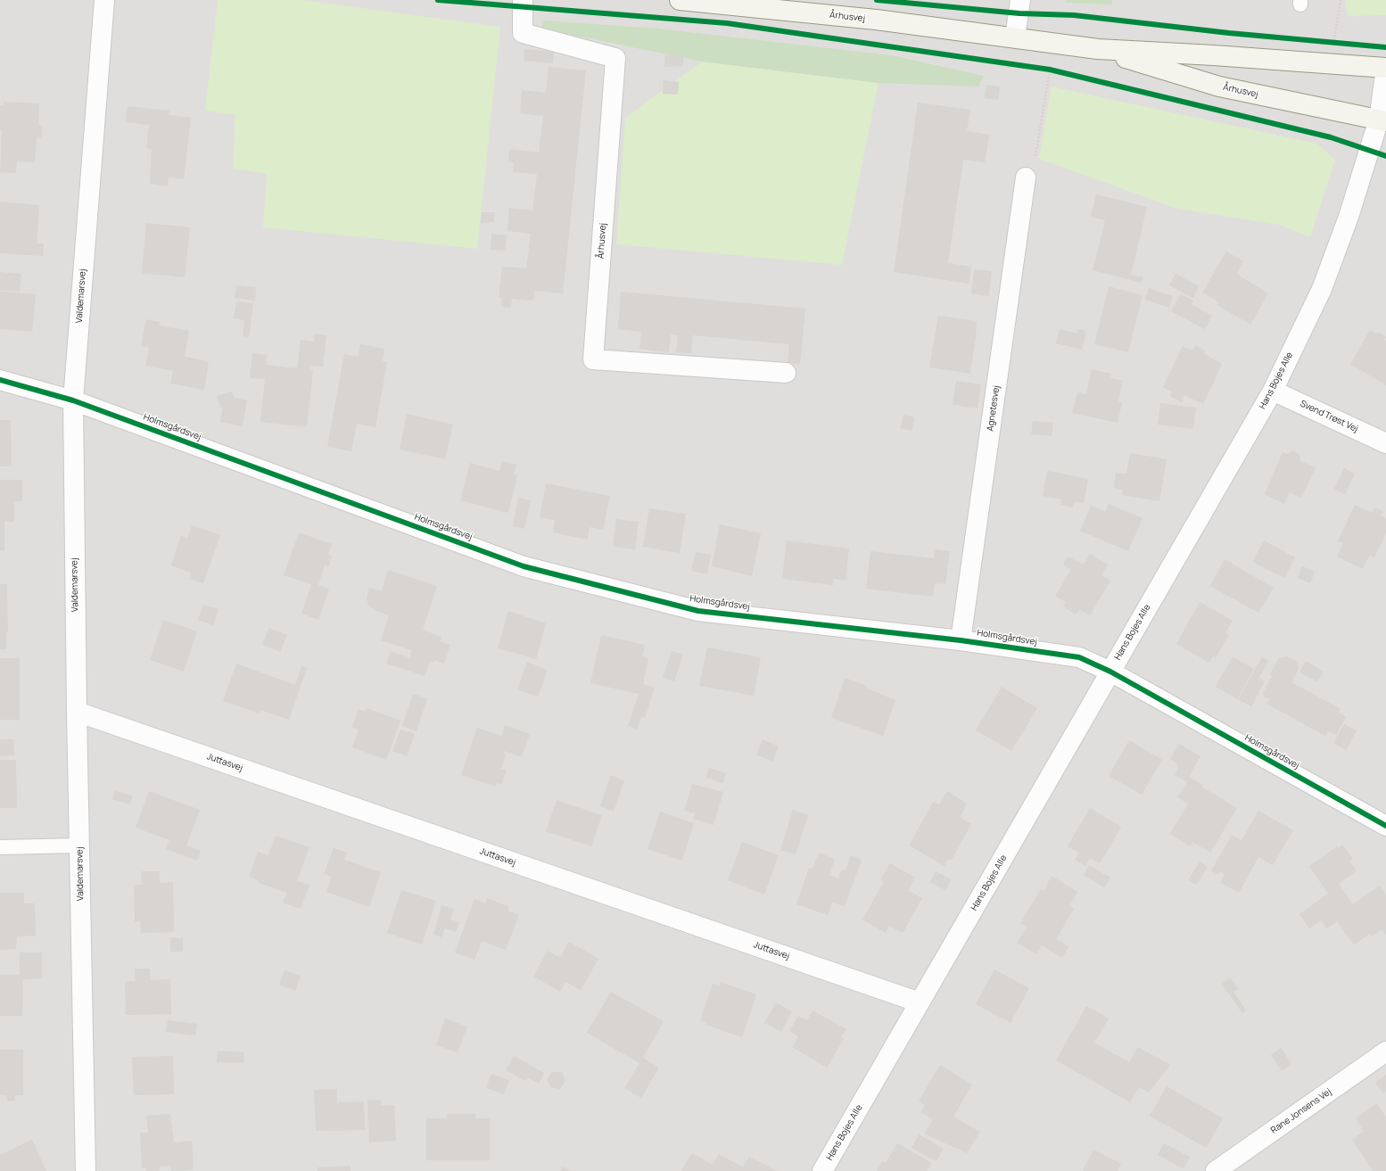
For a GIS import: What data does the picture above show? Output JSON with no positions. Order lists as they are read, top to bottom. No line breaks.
{"streets":{"main road":["Århusvej"],"street":["Valdemarsvej","Hans Bojes Alle","Agnetesvej","Svend Trøst Vej","Holmsgårdsvej","Juttasvej","Rane Jonsens Vej"]},"crossings":[["Århusvej","Hans Bojes Alle"],["Valdemarsvej","Holmsgårdsvej"],["Valdemarsvej","Juttasvej"],["Hans Bojes Alle","Svend Trøst Vej"],["Hans Bojes Alle","Holmsgårdsvej"],["Hans Bojes Alle","Juttasvej"],["Agnetesvej","Holmsgårdsvej"]]}
